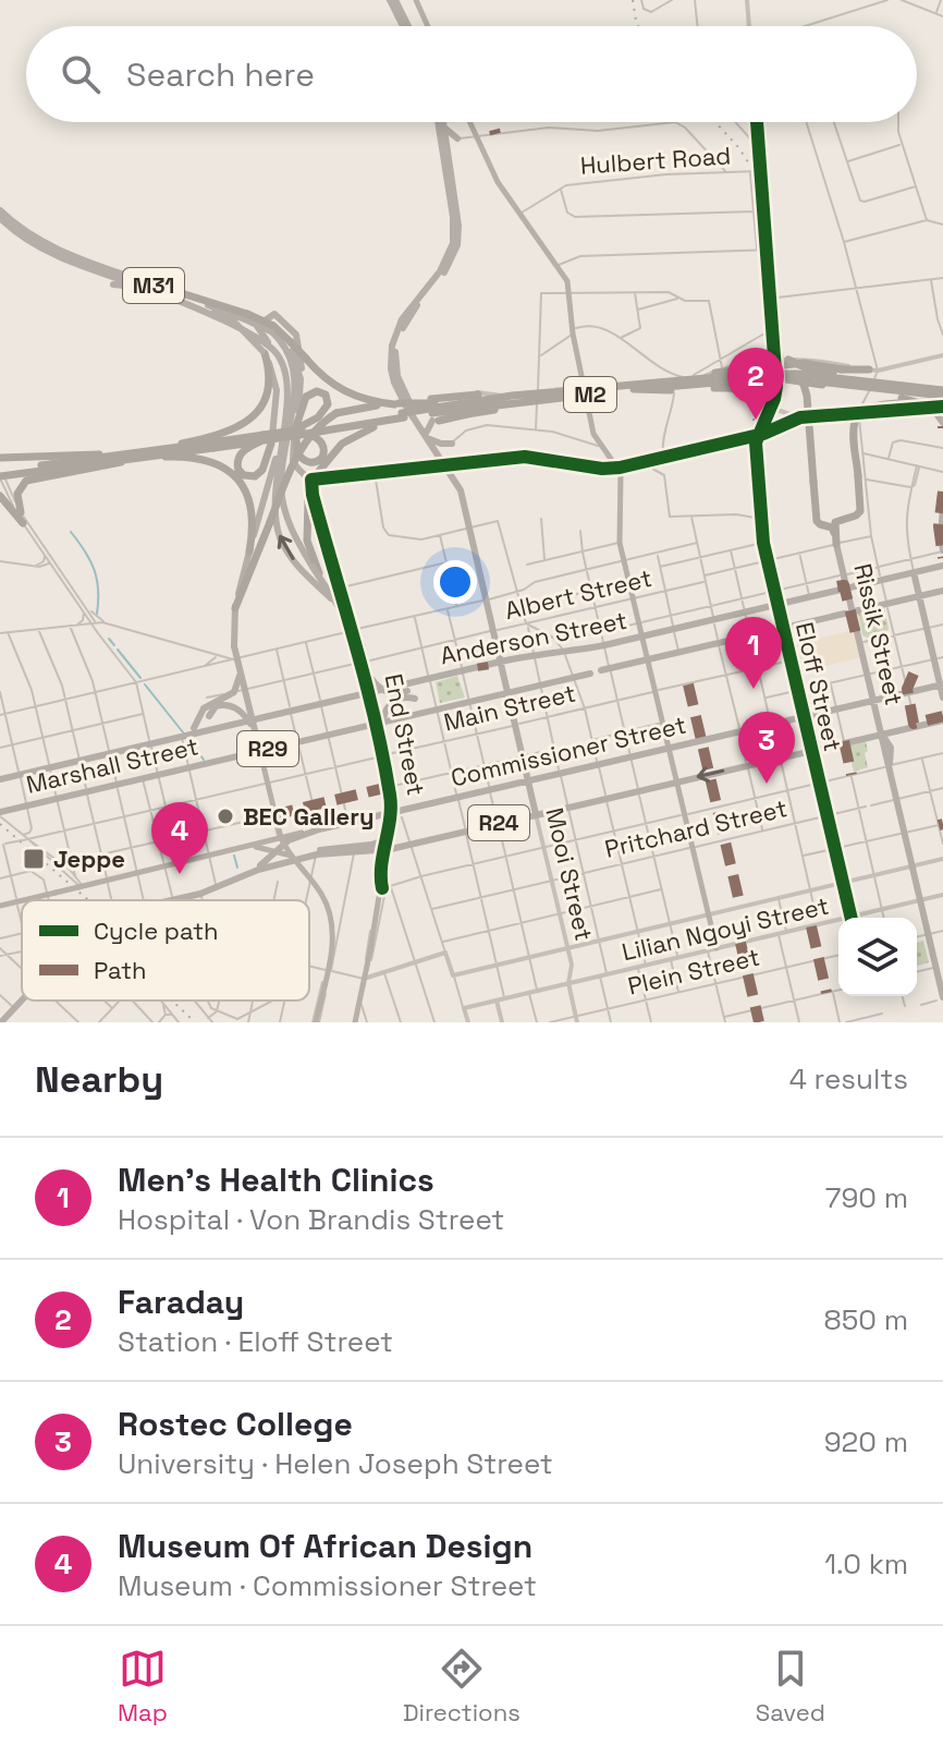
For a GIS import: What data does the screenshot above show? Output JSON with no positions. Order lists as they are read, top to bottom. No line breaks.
{"streets":{"highway":["M2"],"main road":["M31","Rissik Street","Anderson Street","R29","Commissioner Street","Marshall Street","R24","Mooi Street"],"street":["Hulbert Road","Albert Street","Eloff Street","Main Street","End Street","Pritchard Street","Lilian Ngoyi Street","Plein Street"]},"crossings":[["Hulbert Road","Eloff Street"],["M31","M2"],["M2","Mooi Street"],["Albert Street","End Street"],["Albert Street","Mooi Street"],["Rissik Street","Anderson Street"],["Rissik Street","Commissioner Street"],["Rissik Street","R24"],["Rissik Street","Lilian Ngoyi Street"],["Anderson Street","Eloff Street"],["Anderson Street","End Street"],["Anderson Street","R29"],["Anderson Street","Mooi Street"],["Eloff Street","Main Street"],["Eloff Street","Commissioner Street"],["Eloff Street","R24"],["Eloff Street","Pritchard Street"],["Eloff Street","Lilian Ngoyi Street"],["Main Street","End Street"],["Main Street","Mooi Street"],["End Street","Commissioner Street"],["End Street","Marshall Street"],["End Street","R24"],["End Street","Pritchard Street"],["End Street","Lilian Ngoyi Street"],["Commissioner Street","R24"],["Commissioner Street","Mooi Street"],["Marshall Street","Mooi Street"],["R24","Mooi Street"],["Pritchard Street","Mooi Street"],["Mooi Street","Lilian Ngoyi Street"],["Mooi Street","Plein Street"]],"places":{"other":["BEC Gallery"],"transit":["Jeppe"]},"legend":["Cycle path","Path"],"page":{"search":"Search here","pins":["2","1","3","4"],"heading":["Nearby","4 results"],"list":[{"mark":"1","name":"Men's Health Clinics","note":"Hospital · Von Brandis Street","value":"790 m"},{"mark":"2","name":"Faraday","note":"Station · Eloff Street","value":"850 m"},{"mark":"3","name":"Rostec College","note":"University · Helen Joseph Street","value":"920 m"},{"mark":"4","name":"Museum Of African Design","note":"Museum · Commissioner Street","value":"1.0 km"}],"nav":["Map","Directions","Saved"]}}
